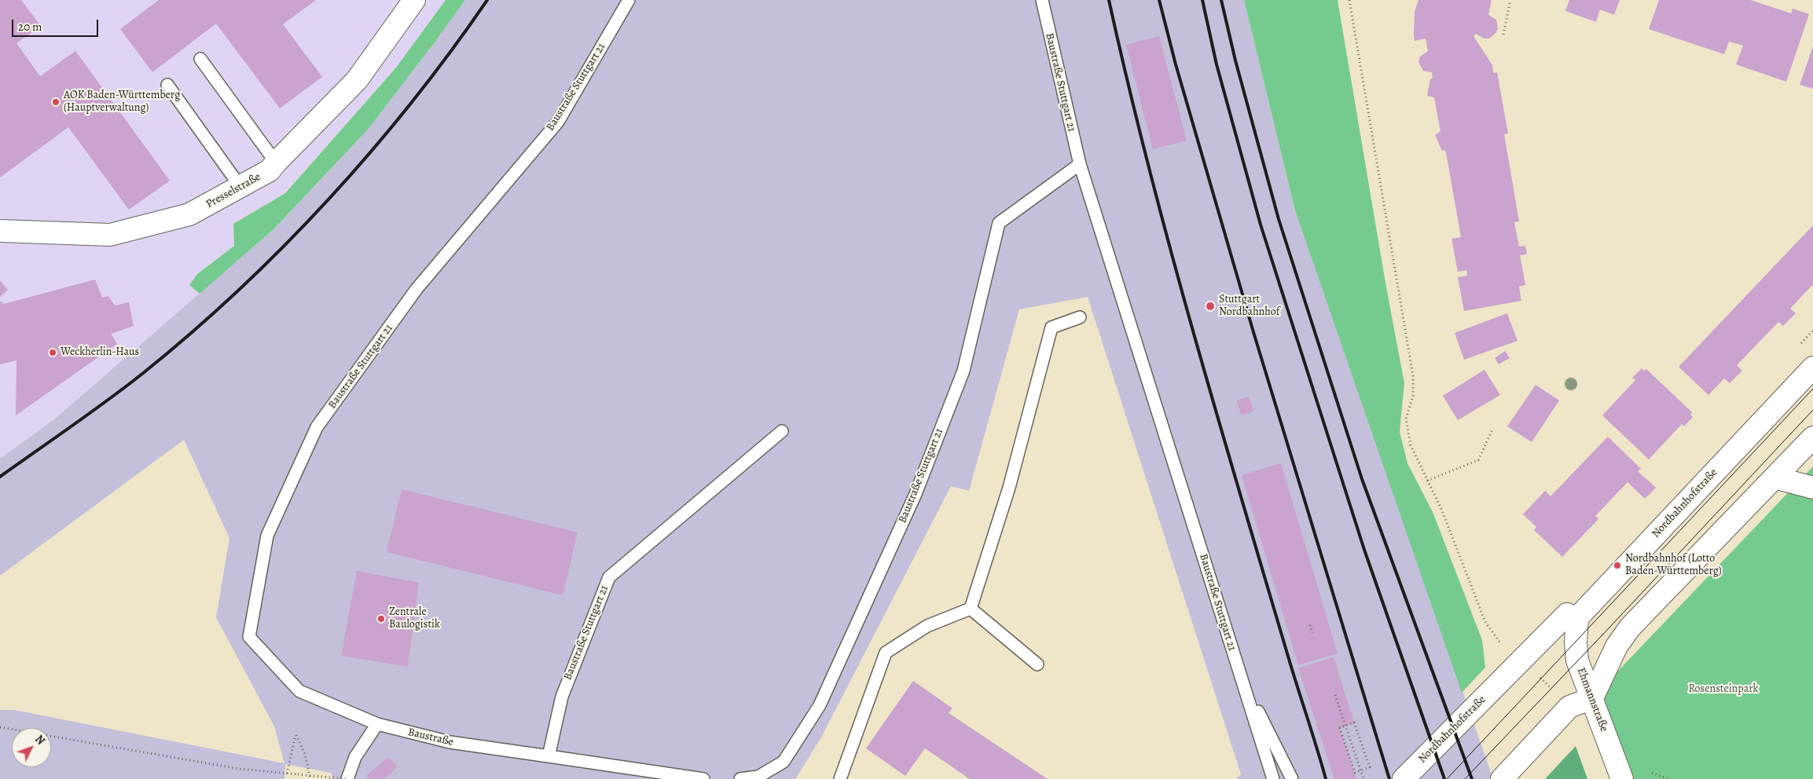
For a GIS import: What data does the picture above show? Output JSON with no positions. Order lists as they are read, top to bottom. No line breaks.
{"streets":{"street":["Presselstraße","Nordbahnhofstraße","Ehmannstraße"],"lane":["Baustraße Stuttgart 21","Baustraße"]},"crossings":[["Baustraße Stuttgart 21","Baustraße"],["Nordbahnhofstraße","Ehmannstraße"]],"parks":["Rosensteinpark"],"places":["AOK Baden-Württemberg (Hauptverwaltung)","Stuttgart Nordbahnhof","Weckherlin-Haus","Nordbahnhof (Lotto Baden-Württemberg)","Zentrale Baulogistik"],"scale_bar":"20 m","north":"top right"}
